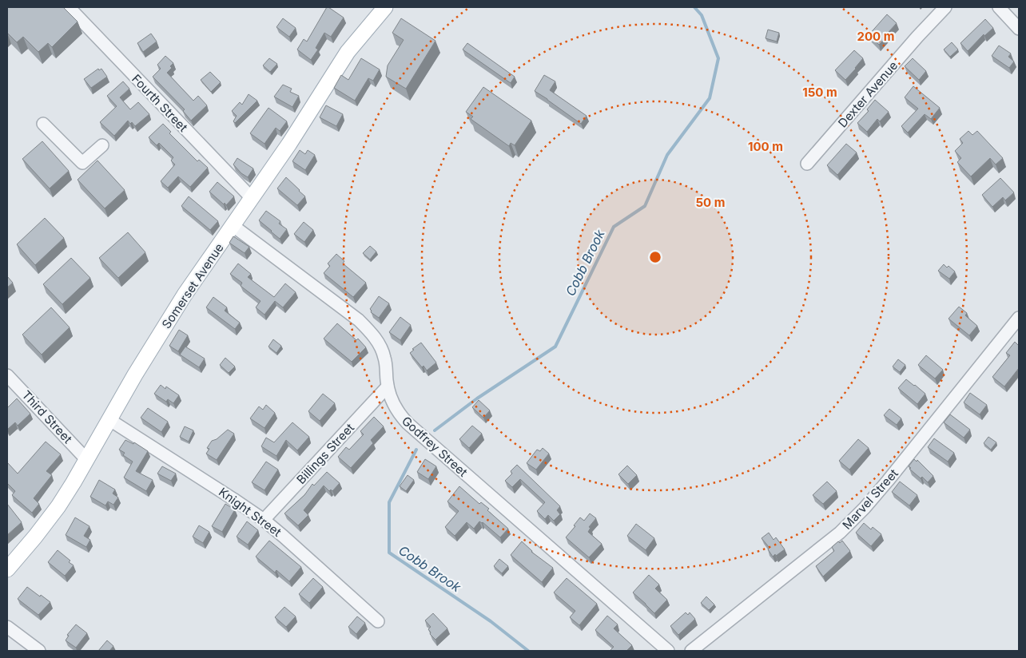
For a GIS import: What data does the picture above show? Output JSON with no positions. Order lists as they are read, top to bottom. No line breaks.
{"streets":{"main road":["Somerset Avenue"],"street":["Dexter Avenue","Fourth Street","Third Street","Godfrey Street","Billings Street","Marvel Street","Knight Street"]},"crossings":[["Fourth Street","Somerset Avenue"],["Somerset Avenue","Third Street"],["Somerset Avenue","Godfrey Street"],["Somerset Avenue","Knight Street"],["Godfrey Street","Billings Street"],["Billings Street","Knight Street"]],"water":["Cobb Brook"],"rings":["200 m","150 m","100 m","50 m"]}
